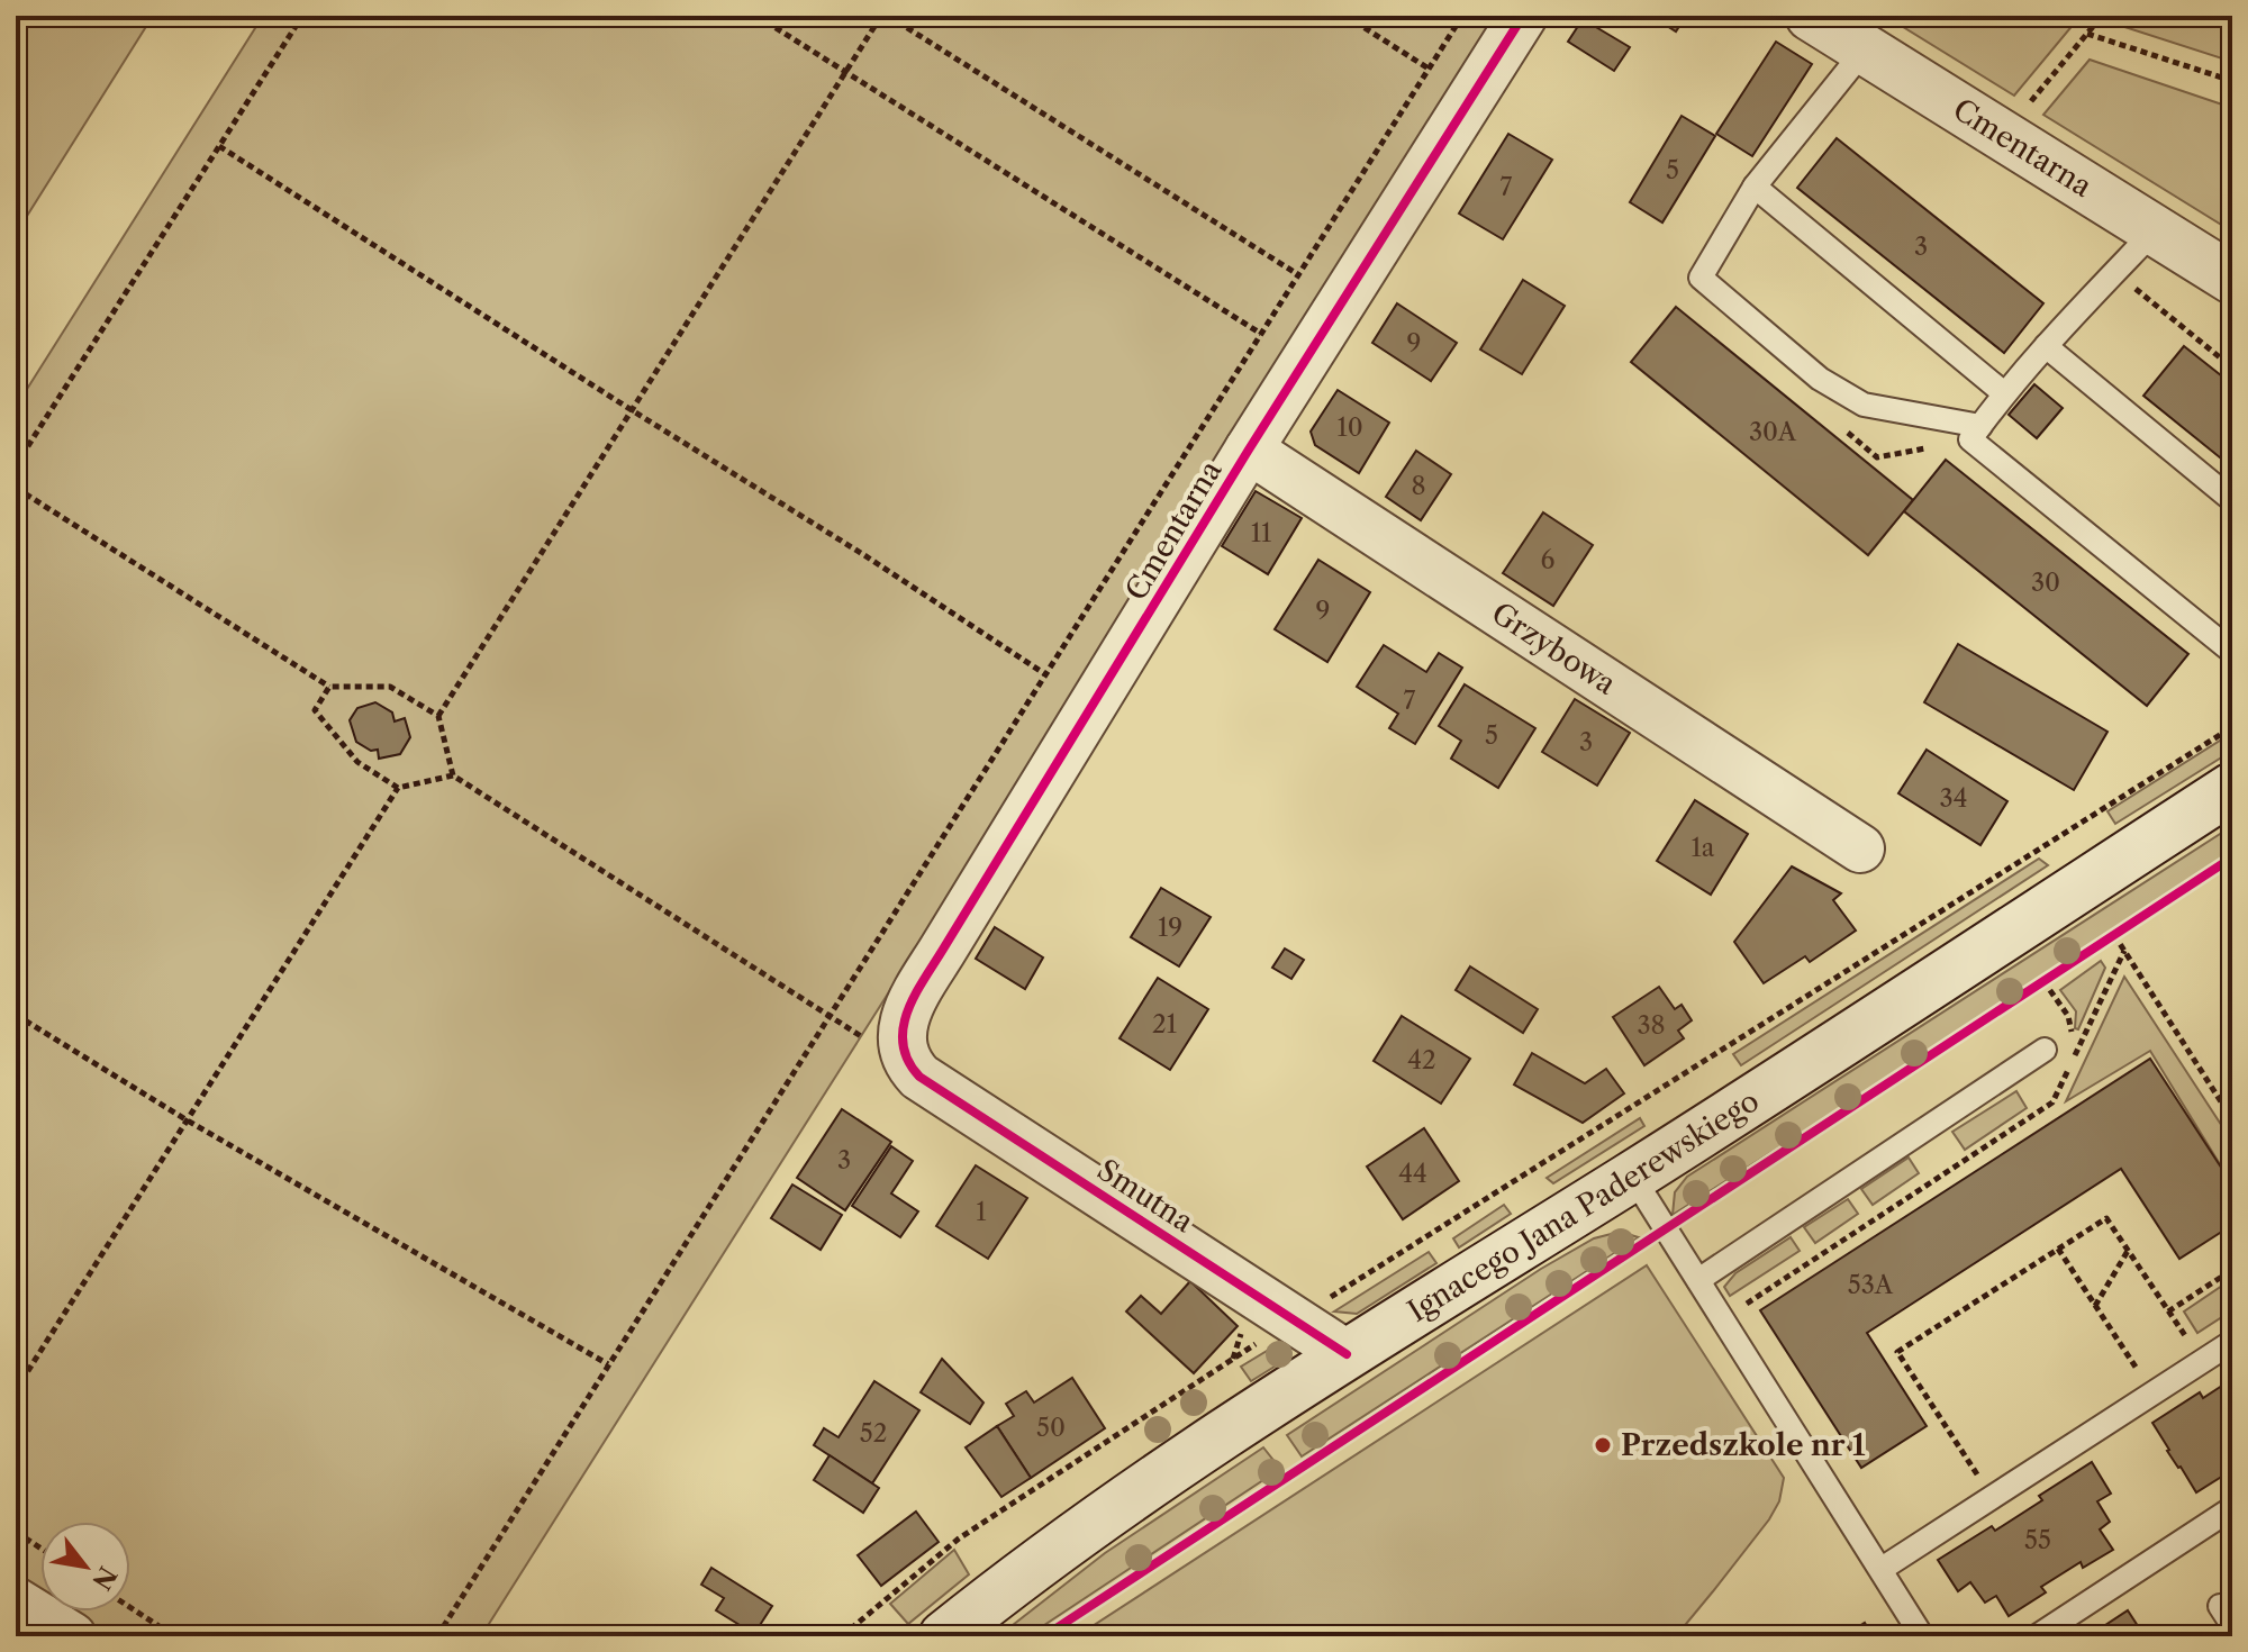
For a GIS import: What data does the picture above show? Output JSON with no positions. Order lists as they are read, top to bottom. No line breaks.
{"streets":{"main road":["Cmentarna","Ignacego Jana Paderewskiego"],"street":["Grzybowa","Smutna"]},"crossings":[["Cmentarna","Grzybowa"],["Cmentarna","Smutna"],["Smutna","Ignacego Jana Paderewskiego"]],"places":["Przedszkole nr 1"],"house_numbers":["5","7","3","9","10","30A","8","11","6","30","9","7","5","3","34","1a","19","21","38","42","3","44","1","53A","50","52","55"],"north":"bottom right"}
